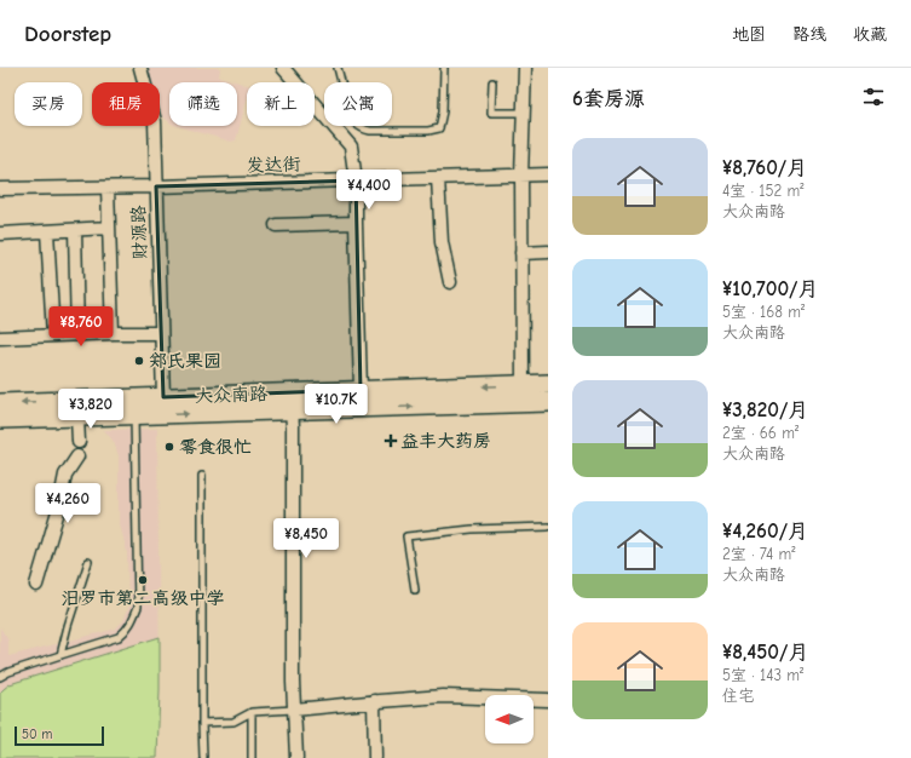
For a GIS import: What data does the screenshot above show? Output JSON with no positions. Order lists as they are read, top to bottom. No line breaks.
{"streets":{"main road":["大众南路"],"street":["发达街","财源路"]},"crossings":[["发达街","财源路"],["财源路","大众南路"]],"places":{"other":["郑氏果园","零食很忙","汨罗市第二高级中学"],"health":["益丰大药房"]},"scale_bar":"50 m","north":"left","page":{"header":"Doorstep","nav":["地图","路线","收藏"],"heading":"6套房源","chip":["买房","租房","筛选","新上","公寓"],"list":[{"name":"¥8,760/月","note":"4室 · 152 m² · 大众南路"},{"name":"¥10,700/月","note":"5室 · 168 m² · 大众南路"},{"name":"¥3,820/月","note":"2室 · 66 m² · 大众南路"},{"name":"¥4,260/月","note":"2室 · 74 m² · 大众南路"},{"name":"¥8,450/月","note":"5室 · 143 m² · 住宅"}],"price":["¥4,400","¥8,760","¥10.7K","¥3,820","¥4,260","¥8,450"],"scale":"50 m"}}
